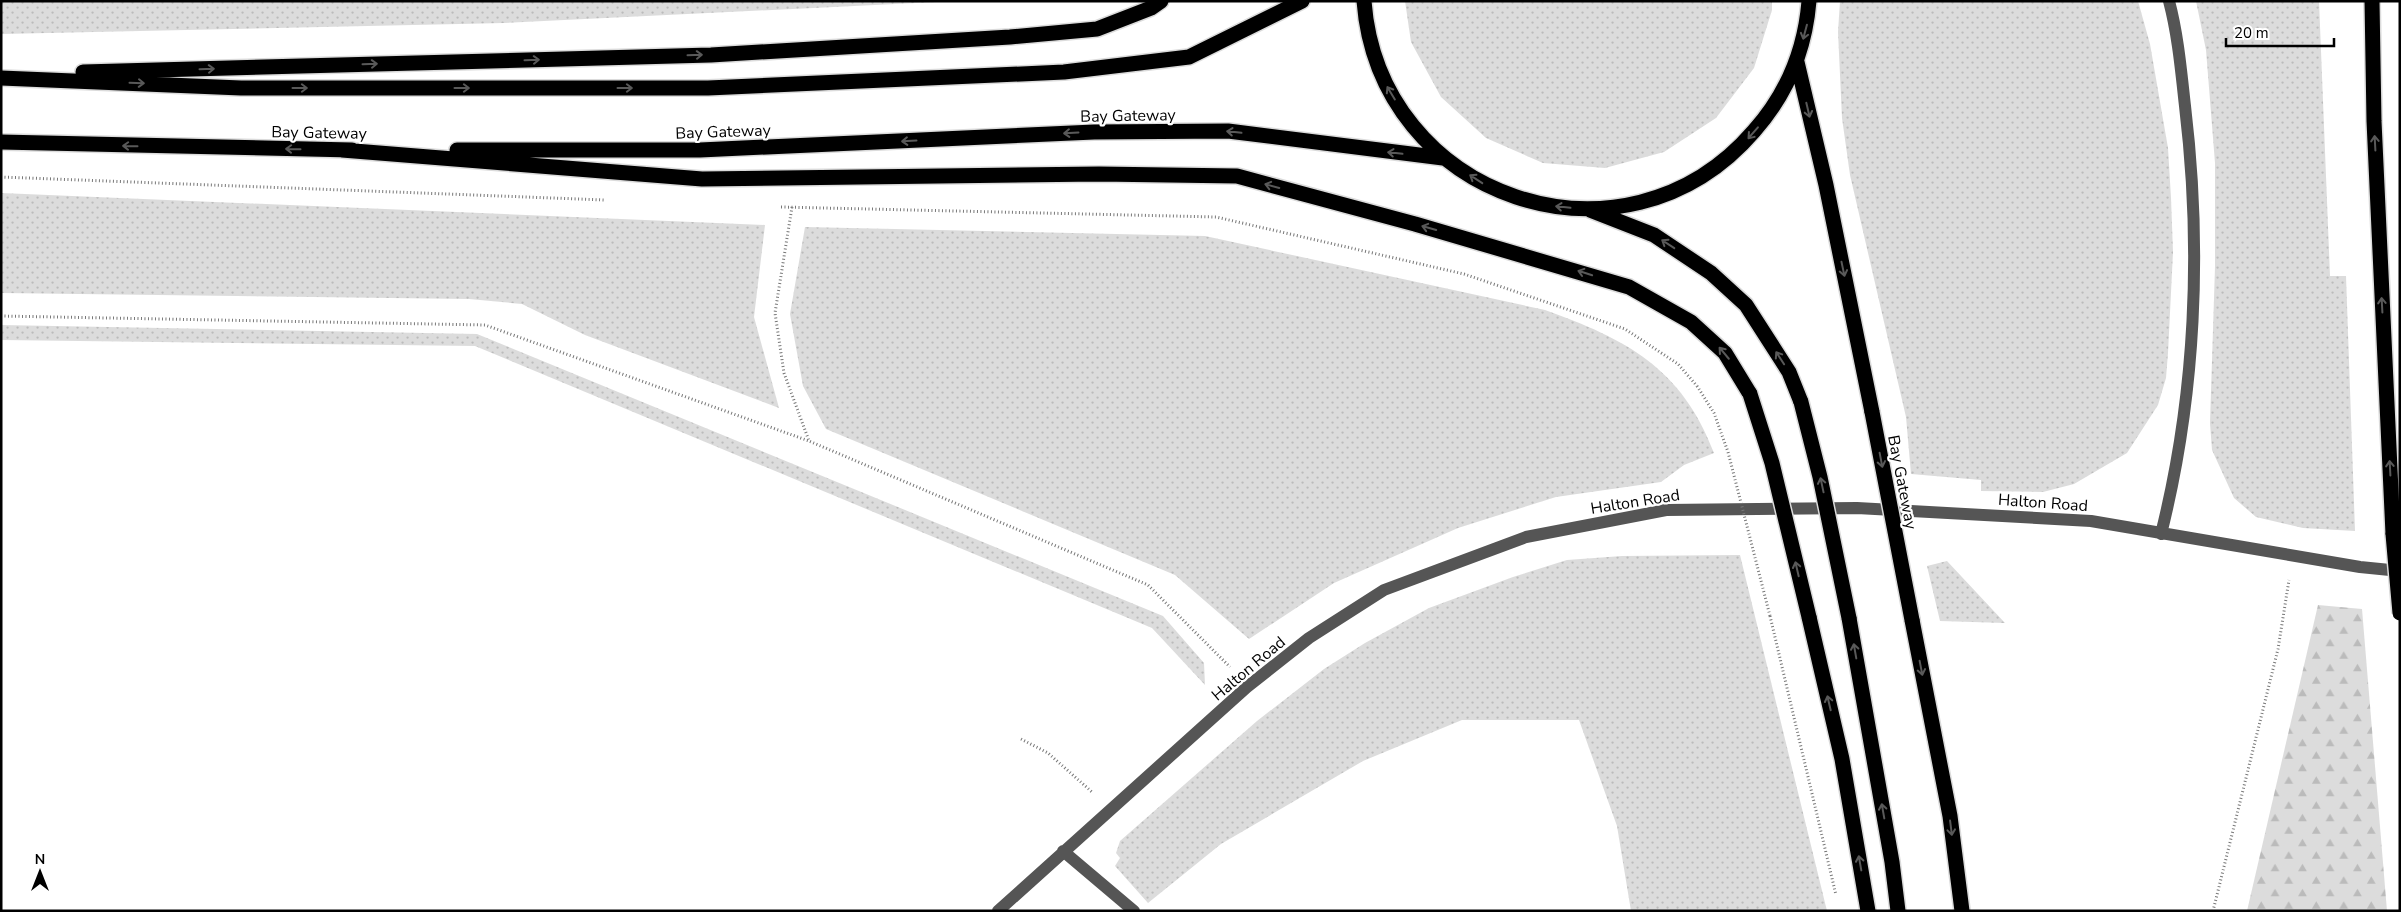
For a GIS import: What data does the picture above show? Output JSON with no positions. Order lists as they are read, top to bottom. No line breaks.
{"streets":{"highway":["Bay Gateway"],"street":["Halton Road"]},"scale_bar":"20 m","north":"top"}
